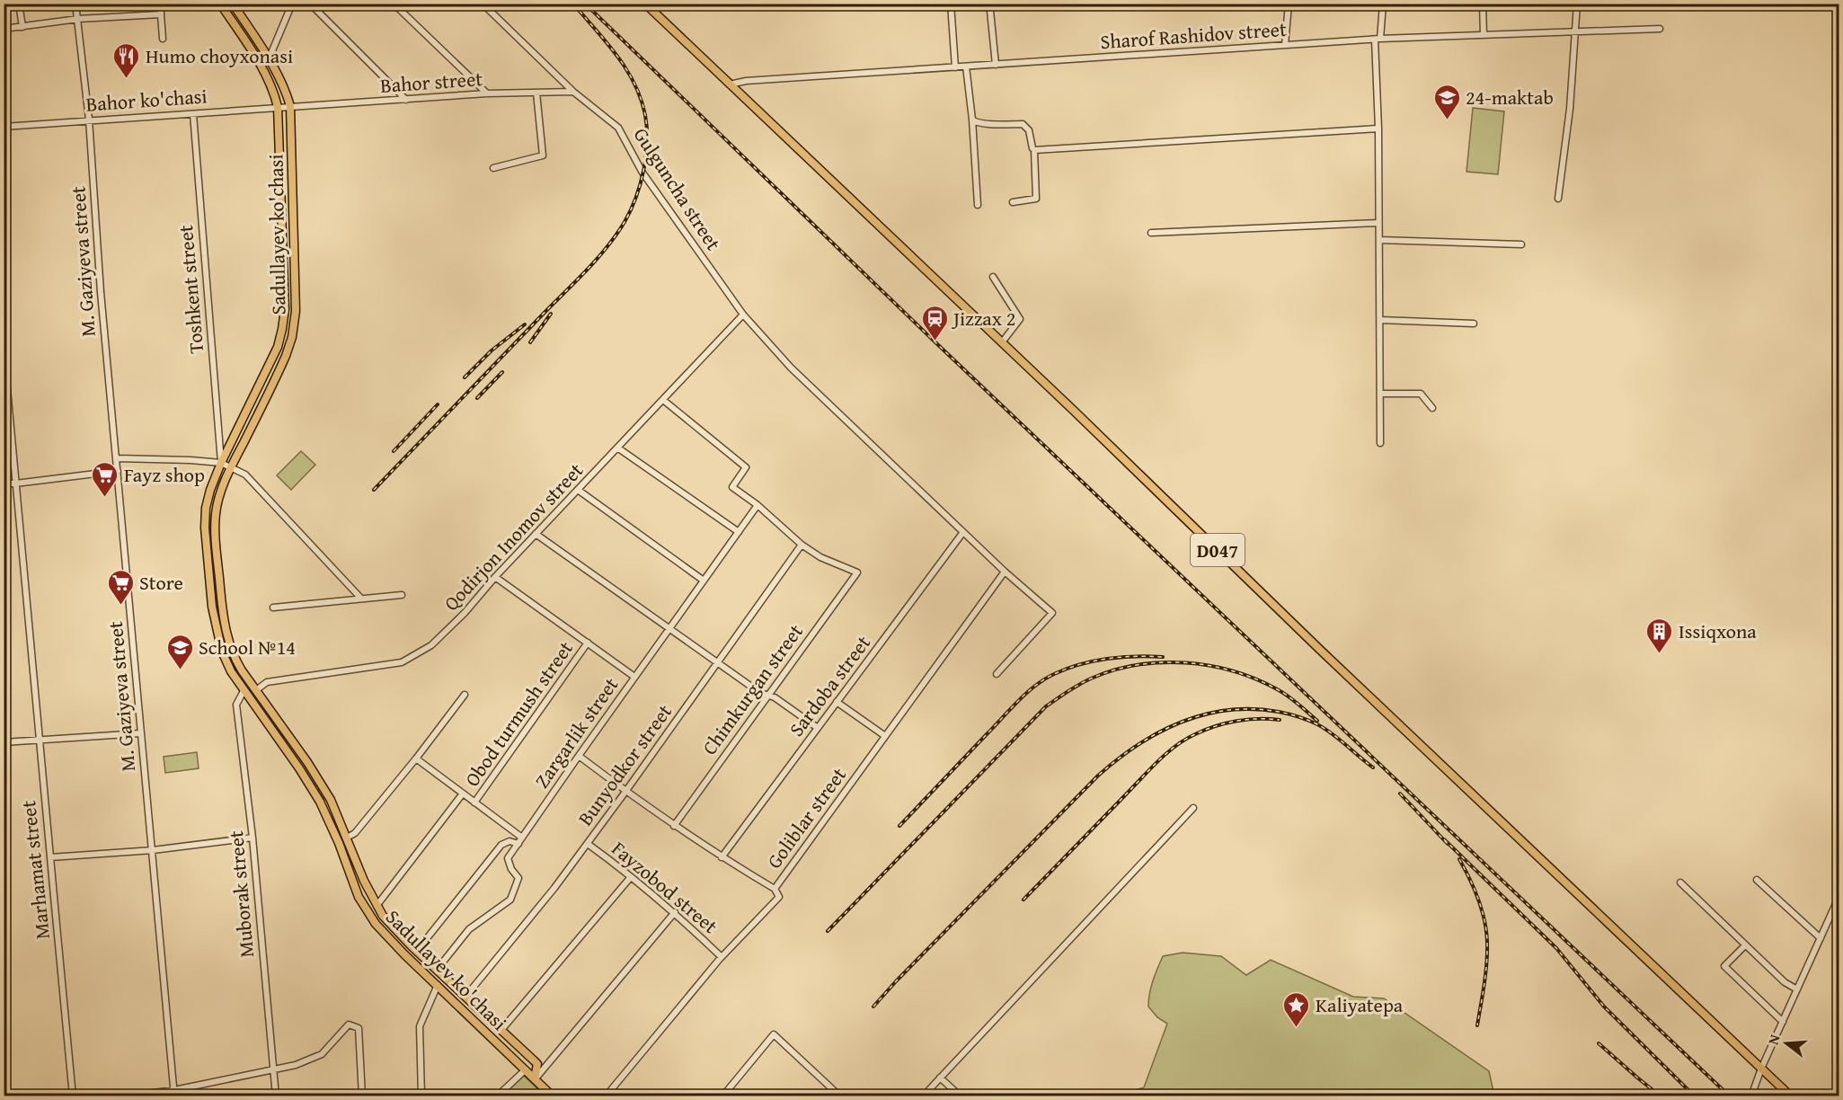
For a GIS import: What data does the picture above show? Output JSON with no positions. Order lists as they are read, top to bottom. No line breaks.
{"streets":{"main road":["Sadullayev ko'chasi","D047"],"street":["Sharof Rashidov street","Bahor street","Bahor ko'chasi","Gulguncha street","M. Gaziyeva street","Toshkent street","Qodirjon Inomov street","Sardoba street","Chimkurgan street","Obod turmush street","Zargarlik street","Bunyodkor street","Goliblar street","Marhamat street","Fayzobod street","Muborak street"]},"crossings":[["Sharof Rashidov street","D047"],["Bahor street","Bahor ko'chasi"],["Bahor street","Gulguncha street"],["Bahor street","Sadullayev ko'chasi"],["Bahor ko'chasi","Sadullayev ko'chasi"],["Bahor ko'chasi","M. Gaziyeva street"],["Bahor ko'chasi","Toshkent street"],["Gulguncha street","Qodirjon Inomov street"],["Gulguncha street","Sardoba street"],["Gulguncha street","Goliblar street"],["Sadullayev ko'chasi","Toshkent street"],["Sadullayev ko'chasi","Qodirjon Inomov street"],["Sadullayev ko'chasi","Obod turmush street"],["Sadullayev ko'chasi","Zargarlik street"],["Sadullayev ko'chasi","Bunyodkor street"],["Sadullayev ko'chasi","Muborak street"],["Chimkurgan street","Bunyodkor street"],["Bunyodkor street","Fayzobod street"],["Goliblar street","Fayzobod street"]],"places":{"restaurant":["Humo choyxonasi"],"school or university":["24-maktab","School №14"],"station":["Jizzax 2"],"supermarket":["Fayz shop","Store"],"building":["Issiqxona"],"place":["Kaliyatepa"]},"north":"left"}
